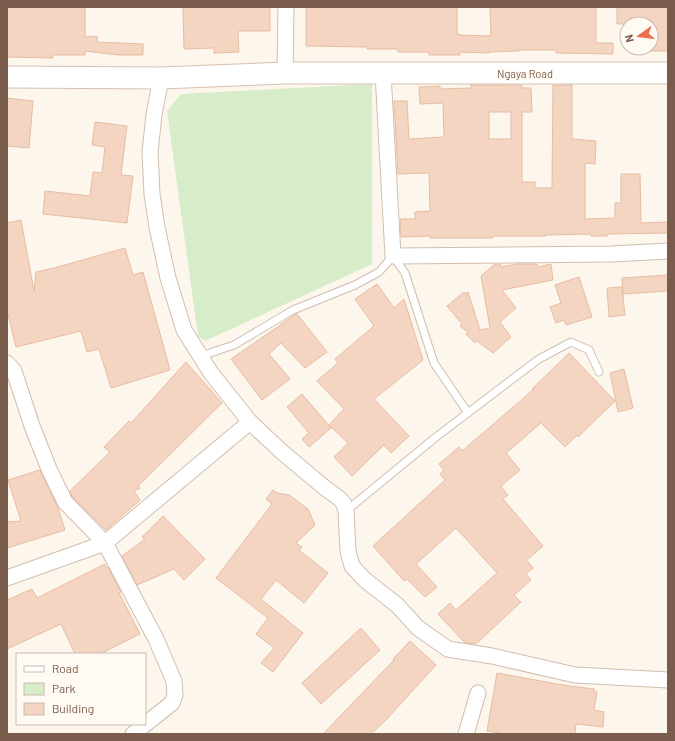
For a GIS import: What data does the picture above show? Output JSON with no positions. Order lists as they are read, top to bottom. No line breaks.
{"streets":{"street":["Ngaya Road"]},"legend":["Road","Park","Building"],"north":"left"}
